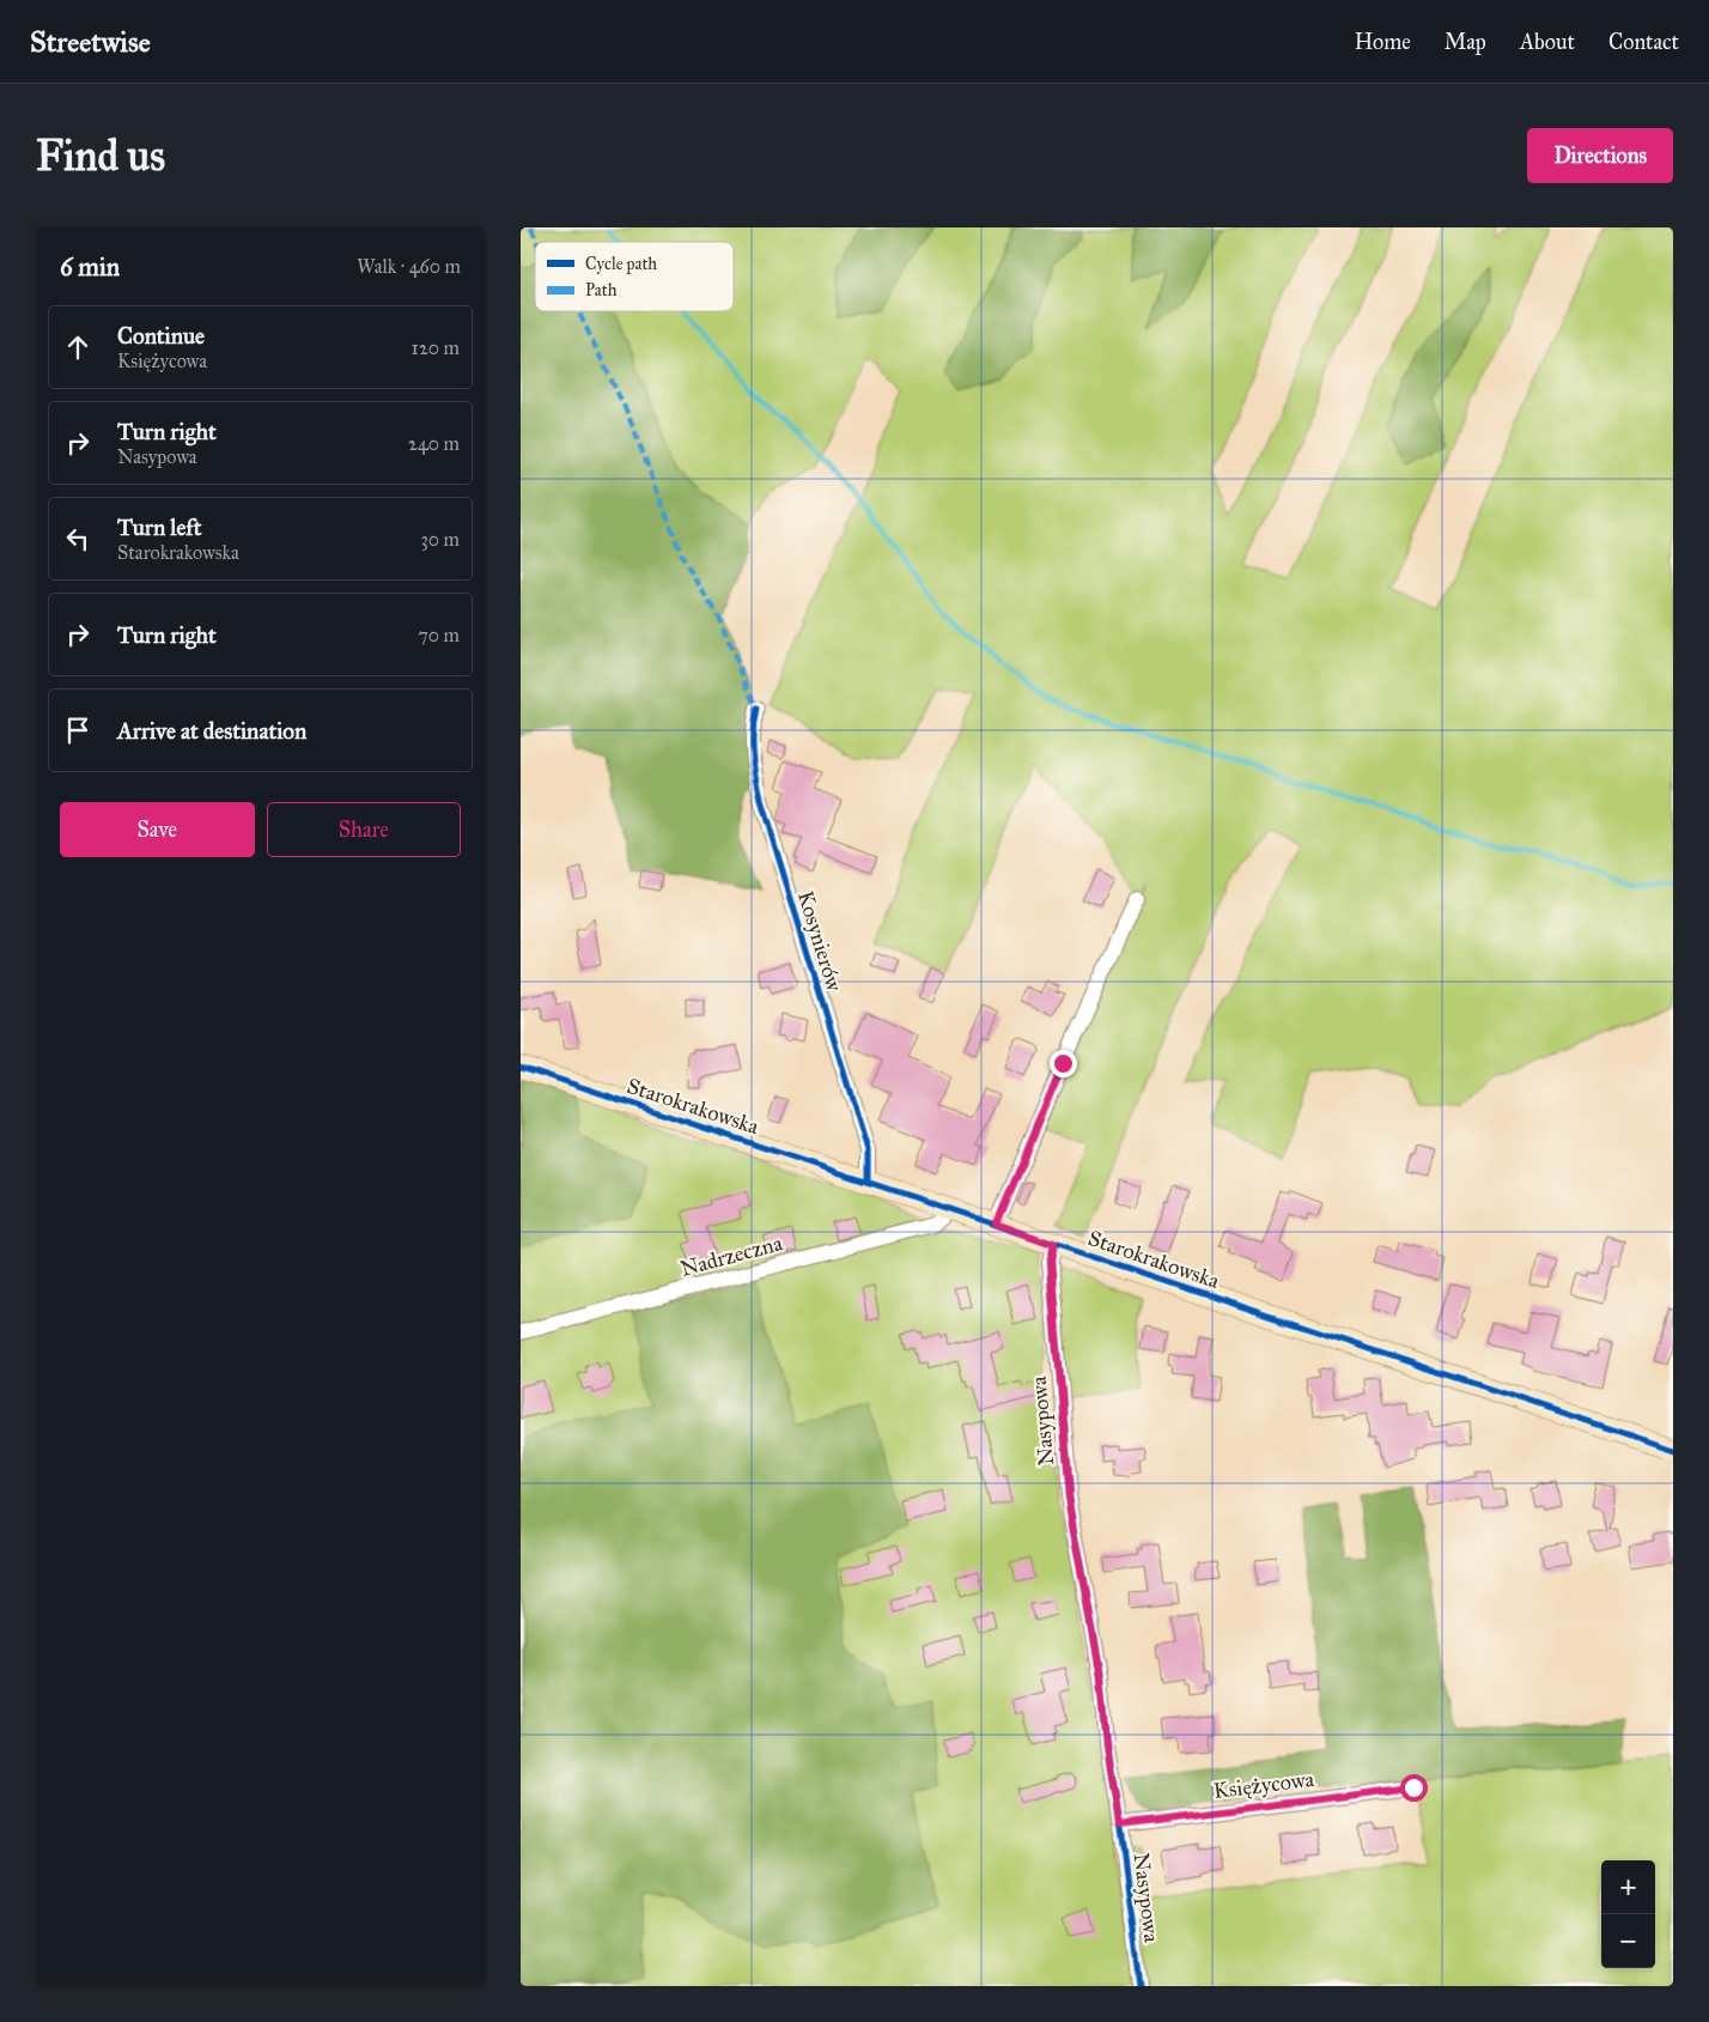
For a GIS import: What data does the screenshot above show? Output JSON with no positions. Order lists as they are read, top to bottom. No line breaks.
{"streets":{"street":["Kosynierów","Starokrakowska","Nadrzeczna","Nasypowa","Księżycowa"]},"crossings":[["Kosynierów","Starokrakowska"],["Starokrakowska","Nadrzeczna"],["Starokrakowska","Nasypowa"],["Nasypowa","Księżycowa"]],"legend":["Cycle path","Path"],"page":{"header":"Streetwise","nav":["Home","Map","About","Contact"],"buttons":["Directions",["Save","Share"]],"title":"Find us","heading":["6 min","Walk · 460 m"],"list":[["Continue","Księżycowa","120 m"],["Turn right","Nasypowa","240 m"],["Turn left","Starokrakowska","30 m"],["Turn right","70 m"],"Arrive at destination"],"map_buttons":["+","−"]}}
